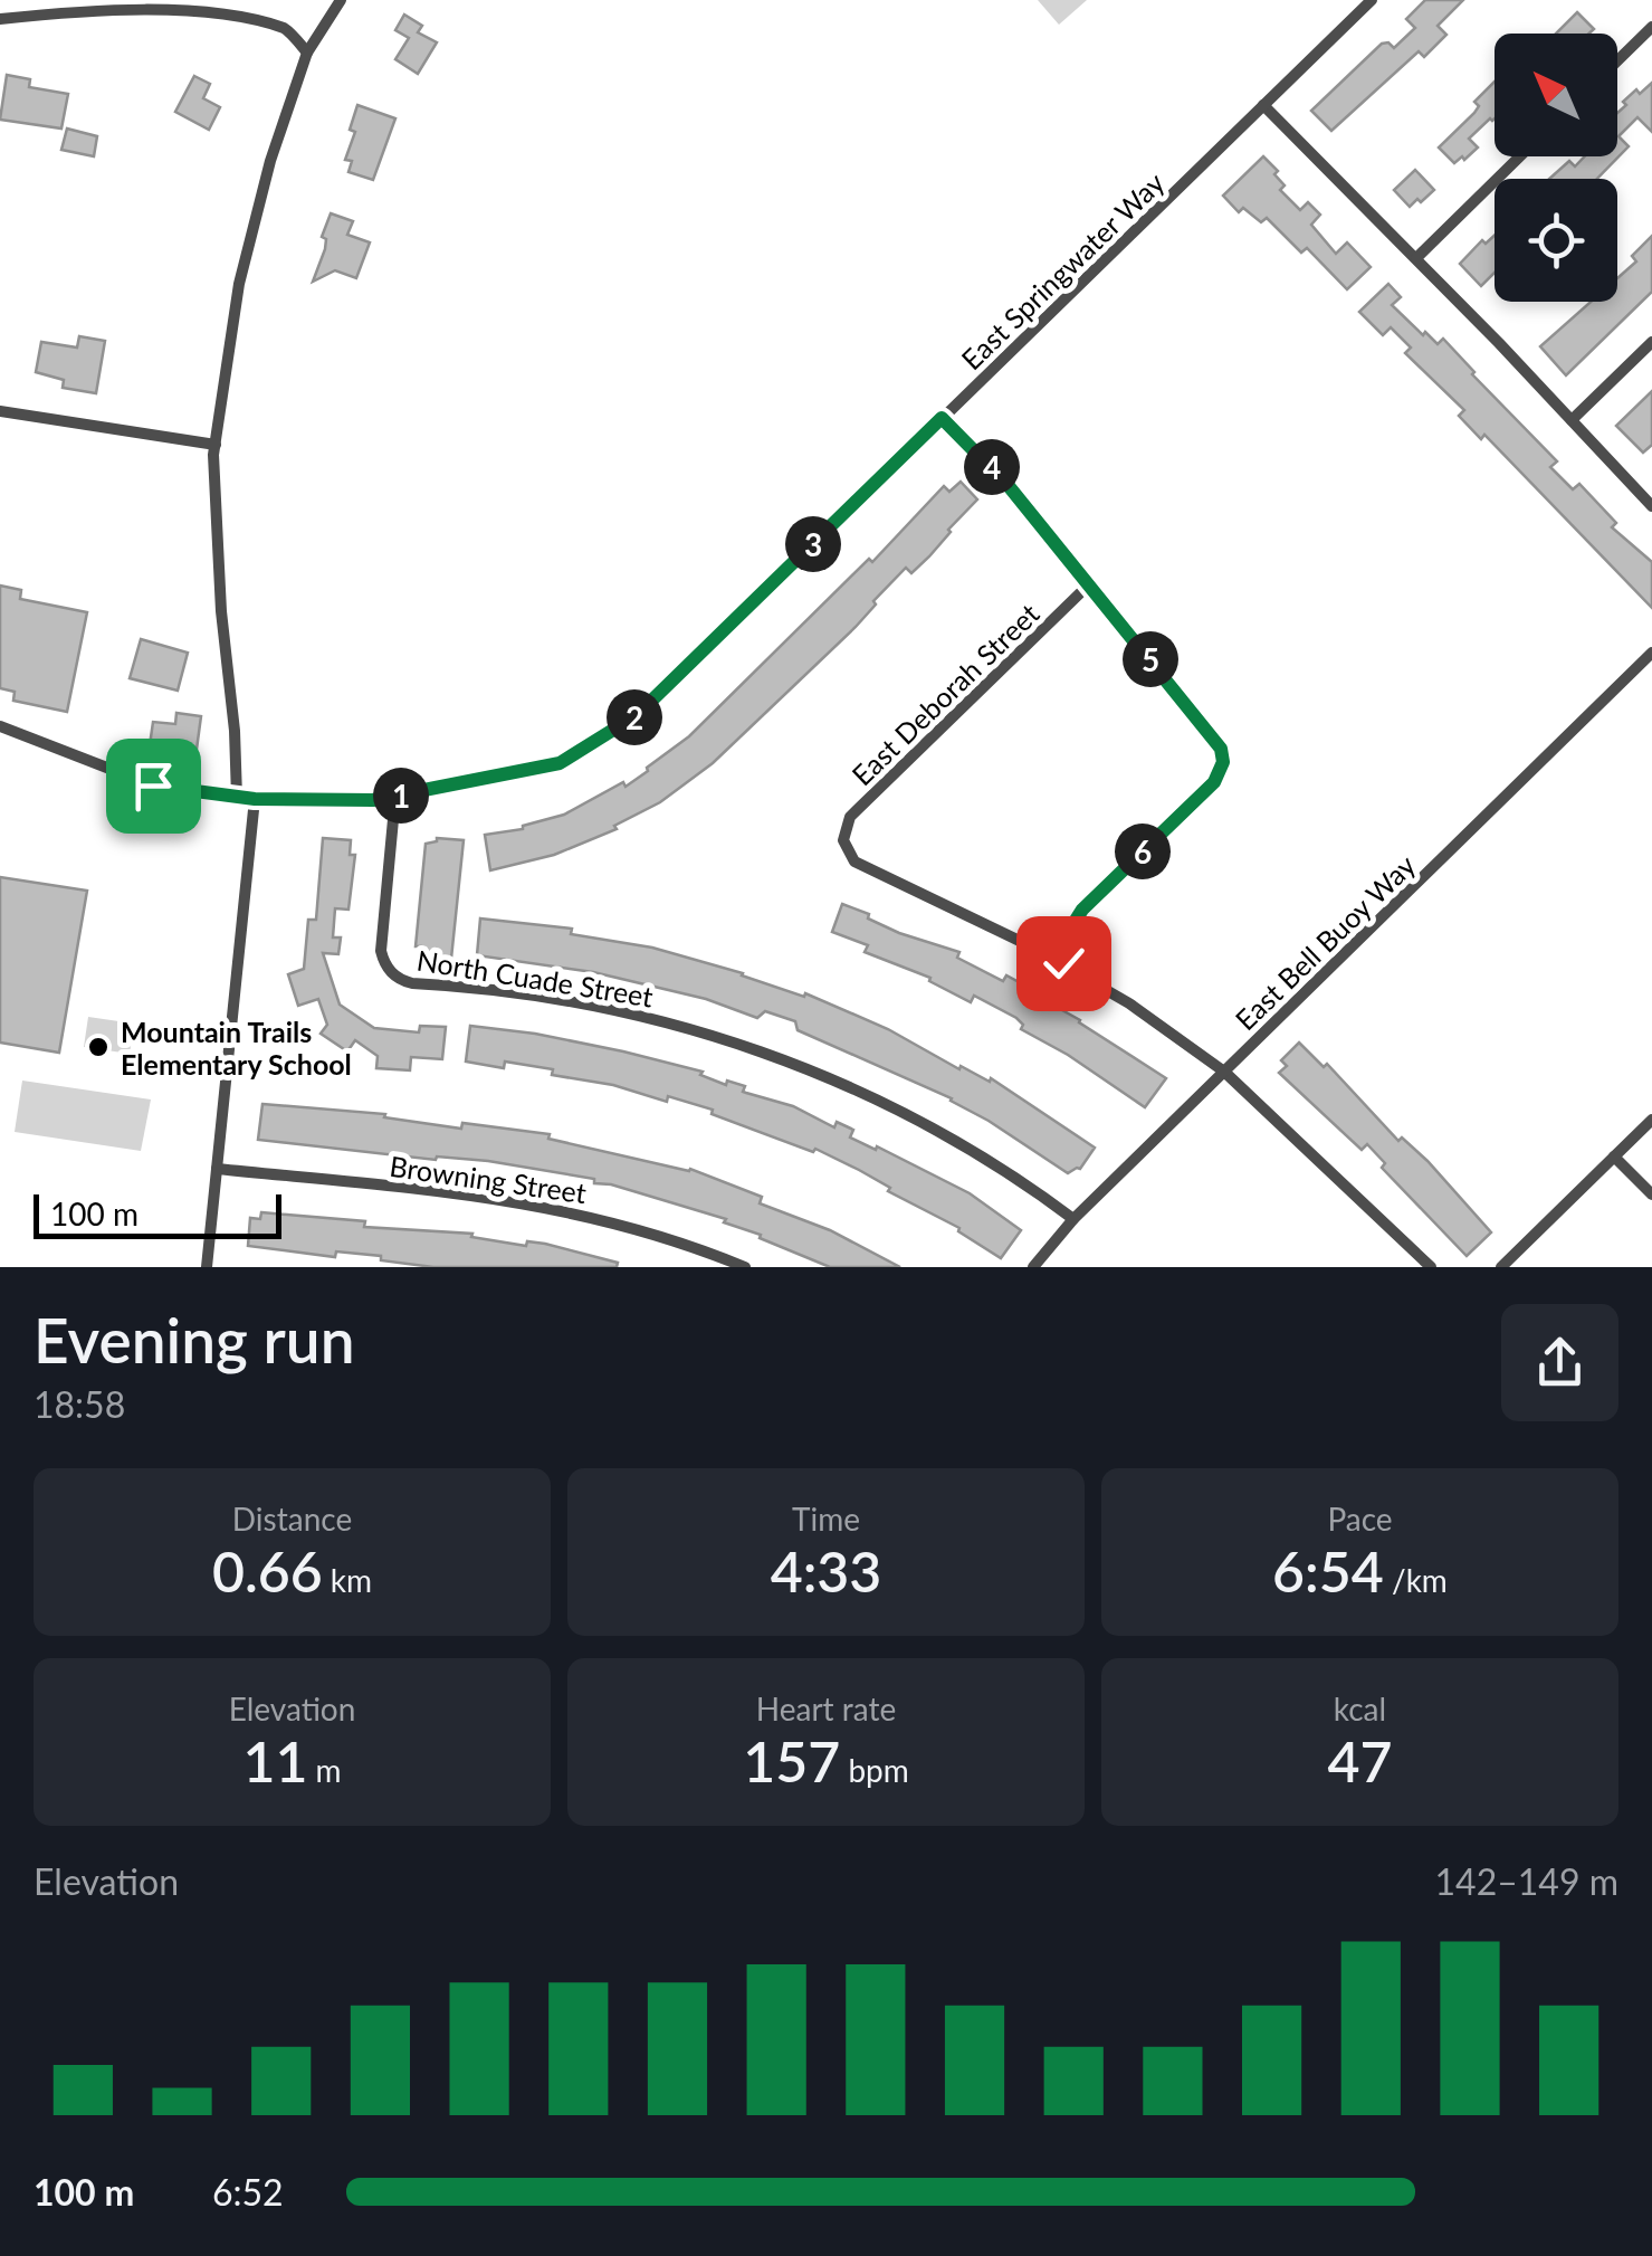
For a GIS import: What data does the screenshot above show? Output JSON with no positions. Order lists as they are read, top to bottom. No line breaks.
{"streets":{"street":["East Springwater Way","East Deborah Street","East Bell Buoy Way","North Cuade Street","Browning Street"]},"crossings":[["East Springwater Way","North Cuade Street"],["East Bell Buoy Way","North Cuade Street"]],"places":["Mountain Trails Elementary School"],"scale_bar":"100 m","north":"top left","page":{"pins":["4","3","5","2","1","6"],"scale":"100 m","heading":["Evening run","18:58"],"stats":[["Distance","0.66 km"],["Time","4:33"],["Pace","6:54 /km"],["Elevation","11 m"],["Heart rate","157 bpm"],["kcal","47"]],"chart":["Elevation","142–149 m"],"list":[{"name":"100 m","note":"6:52"}]}}
